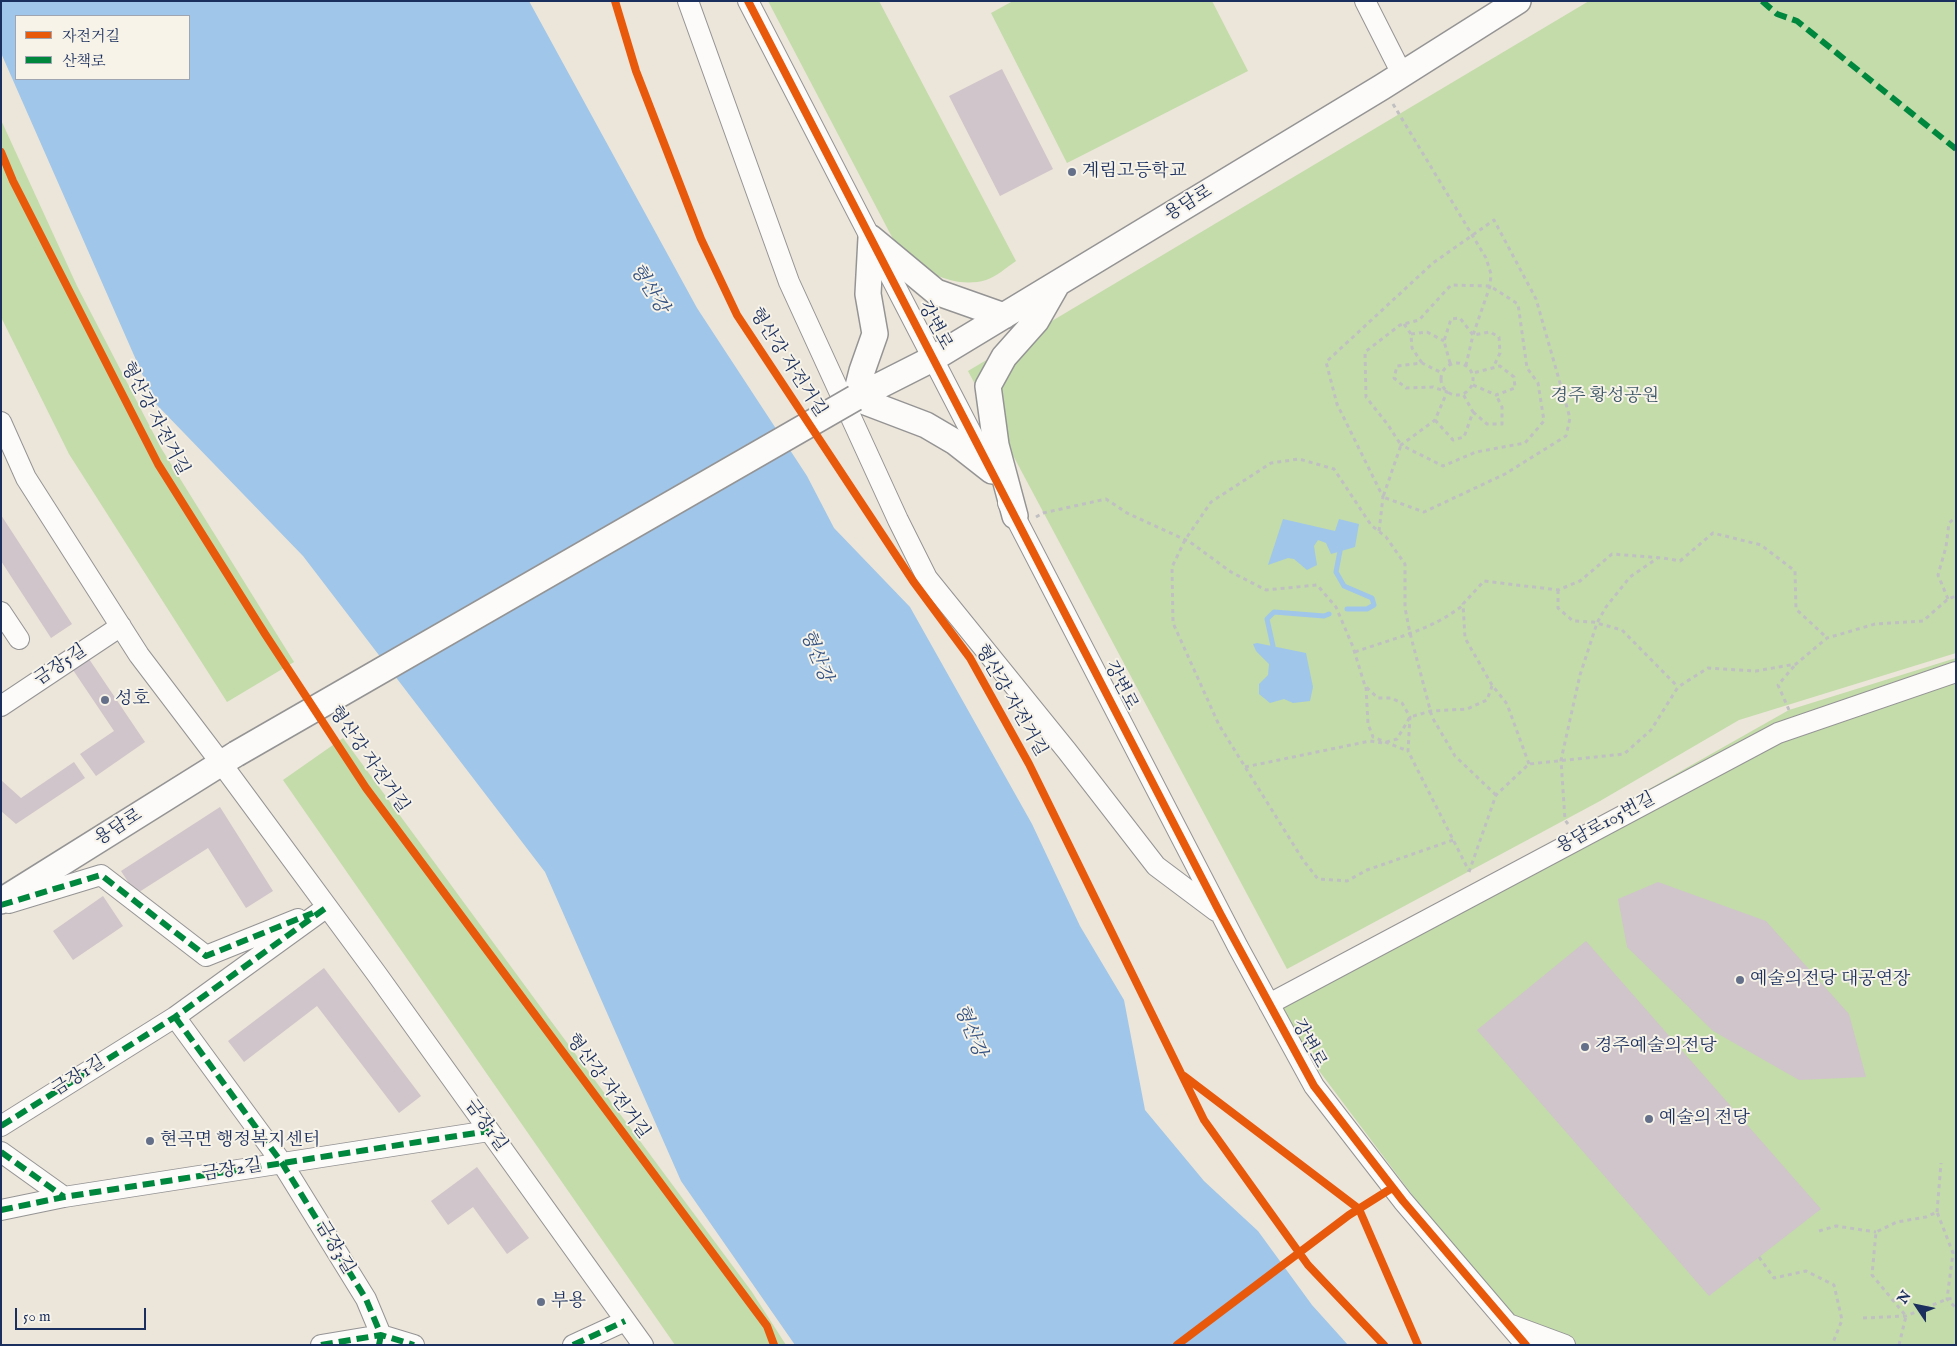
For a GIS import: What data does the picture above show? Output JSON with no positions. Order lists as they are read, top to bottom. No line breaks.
{"streets":{"main road":["용담로"],"street":["강변로","금장5길","용담로105번길","금장1길","금장2길","금장3길"],"cycle path":["형산강 자전거길"]},"crossings":[["용담로","강변로"],["용담로","금장1길"],["강변로","용담로105번길"],["금장5길","금장1길"],["금장1길","금장2길"],["금장1길","금장3길"],["금장2길","금장3길"]],"water":["형산강"],"parks":["경주 황성공원"],"places":["계림고등학교","성호","예술의전당 대공연장","경주예술의전당","예술의 전당","현곡면 행정복지센터","부용"],"legend":["자전거길","산책로"],"scale_bar":"50 m","north":"top left"}
